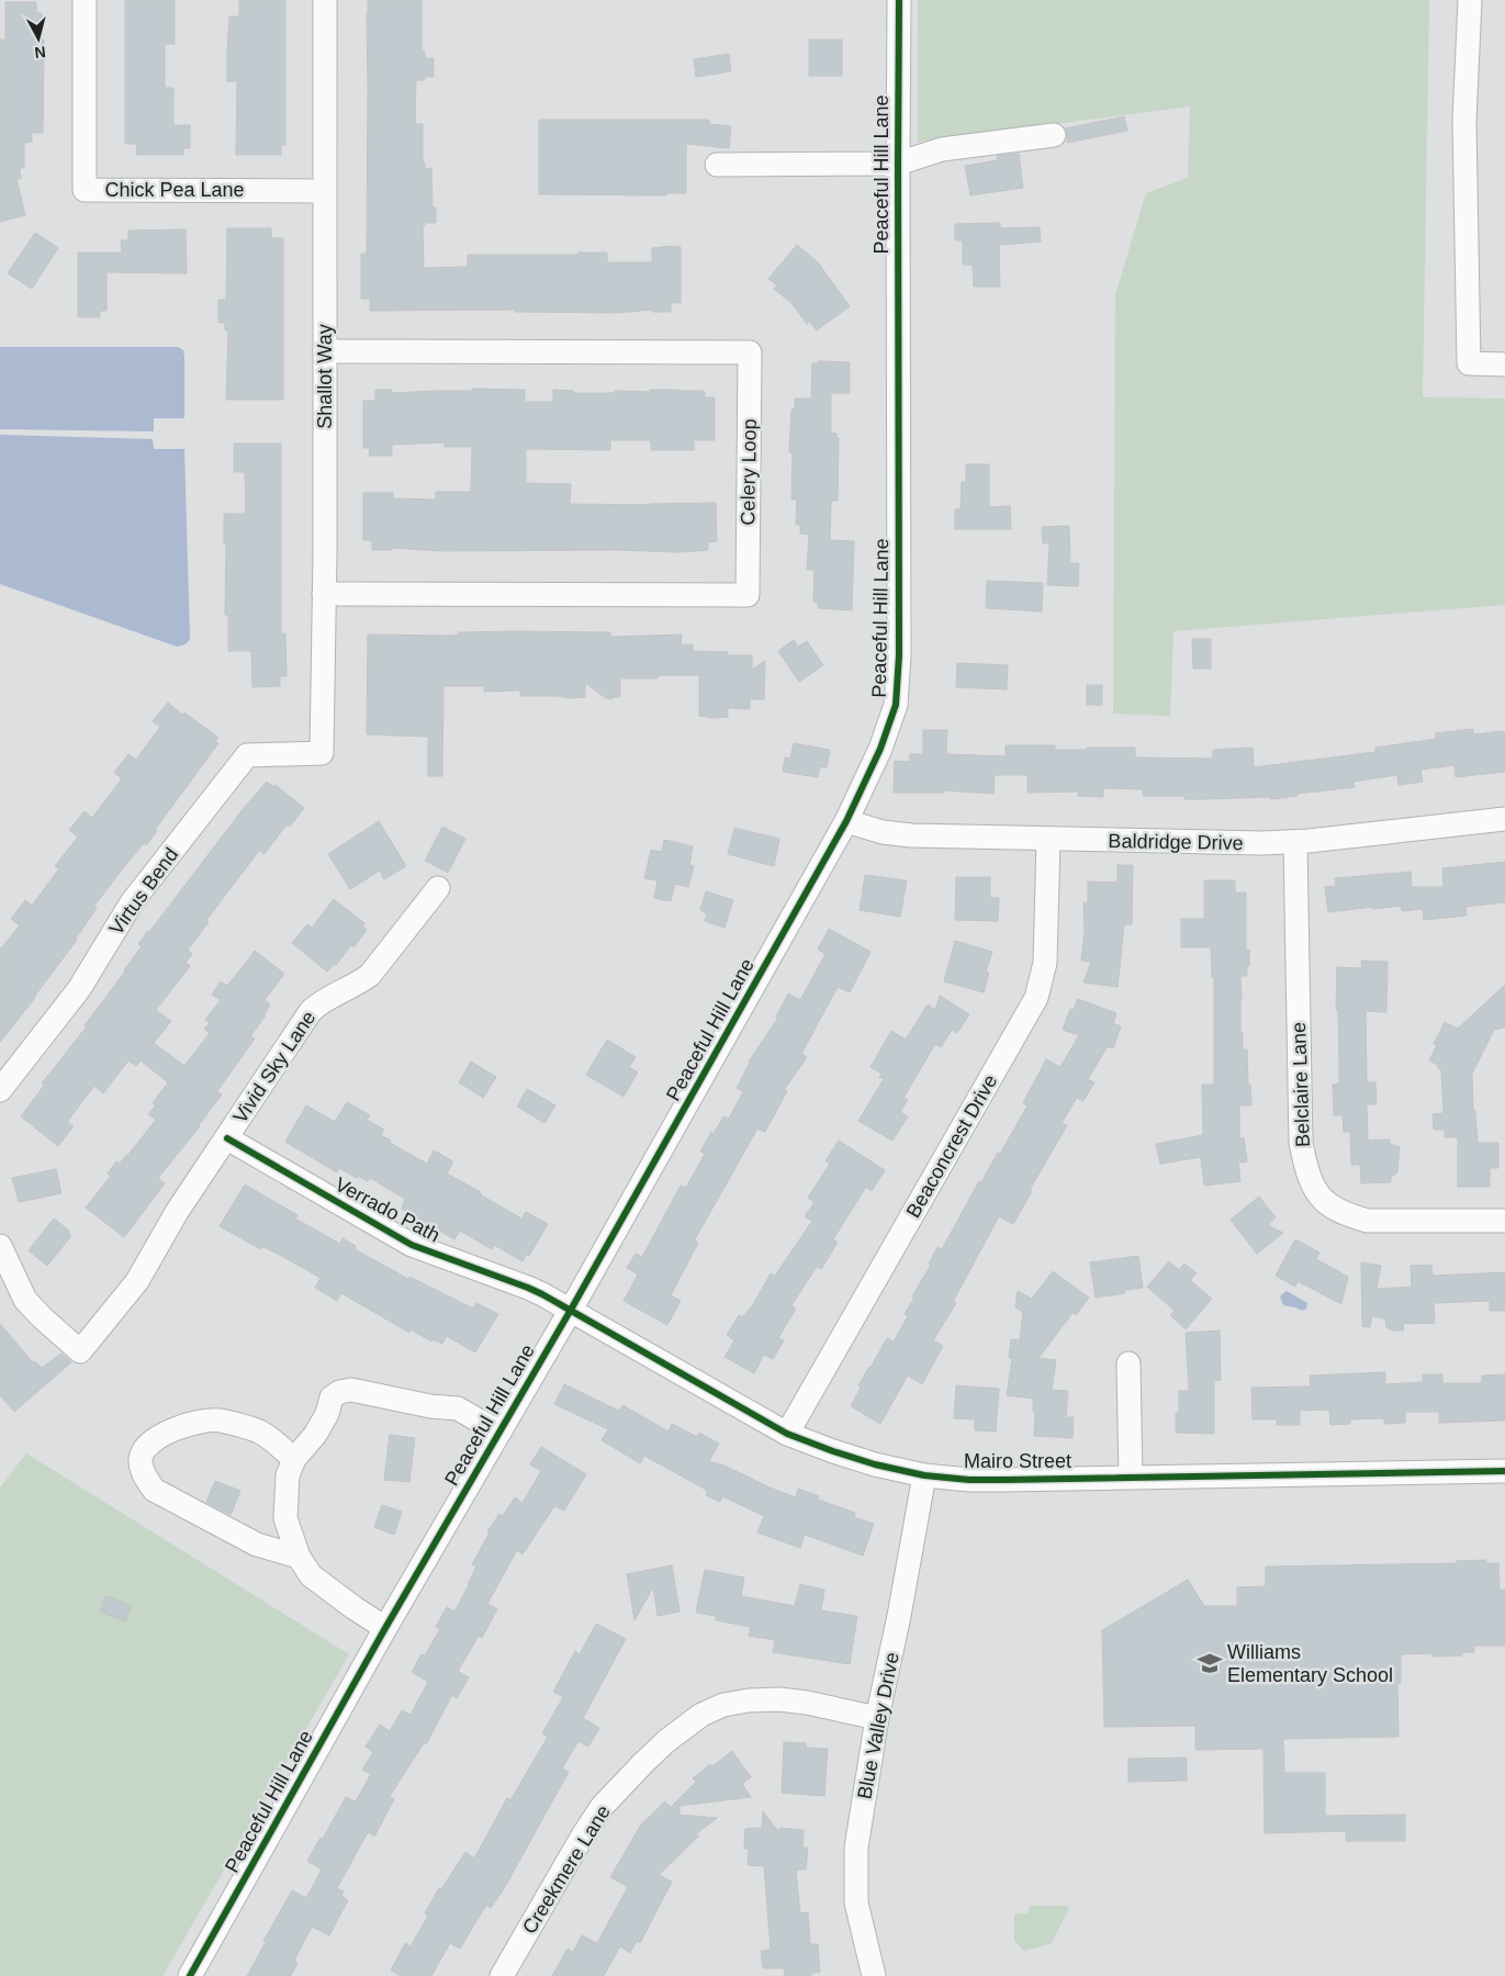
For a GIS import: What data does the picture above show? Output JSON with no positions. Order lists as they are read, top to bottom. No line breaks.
{"streets":{"street":["Peaceful Hill Lane","Chick Pea Lane","Shallot Way","Celery Loop","Baldridge Drive","Virtus Bend","Vivid Sky Lane","Belclaire Lane","Beaconcrest Drive","Verrado Path","Mairo Street","Blue Valley Drive","Creekmere Lane"]},"crossings":[["Peaceful Hill Lane","Baldridge Drive"],["Peaceful Hill Lane","Verrado Path"],["Peaceful Hill Lane","Mairo Street"],["Chick Pea Lane","Shallot Way"],["Shallot Way","Celery Loop"],["Shallot Way","Virtus Bend"],["Baldridge Drive","Belclaire Lane"],["Baldridge Drive","Beaconcrest Drive"],["Vivid Sky Lane","Verrado Path"],["Beaconcrest Drive","Mairo Street"],["Verrado Path","Mairo Street"],["Mairo Street","Blue Valley Drive"],["Blue Valley Drive","Creekmere Lane"]],"places":{"school or university":["Williams Elementary School"]},"north":"bottom"}
